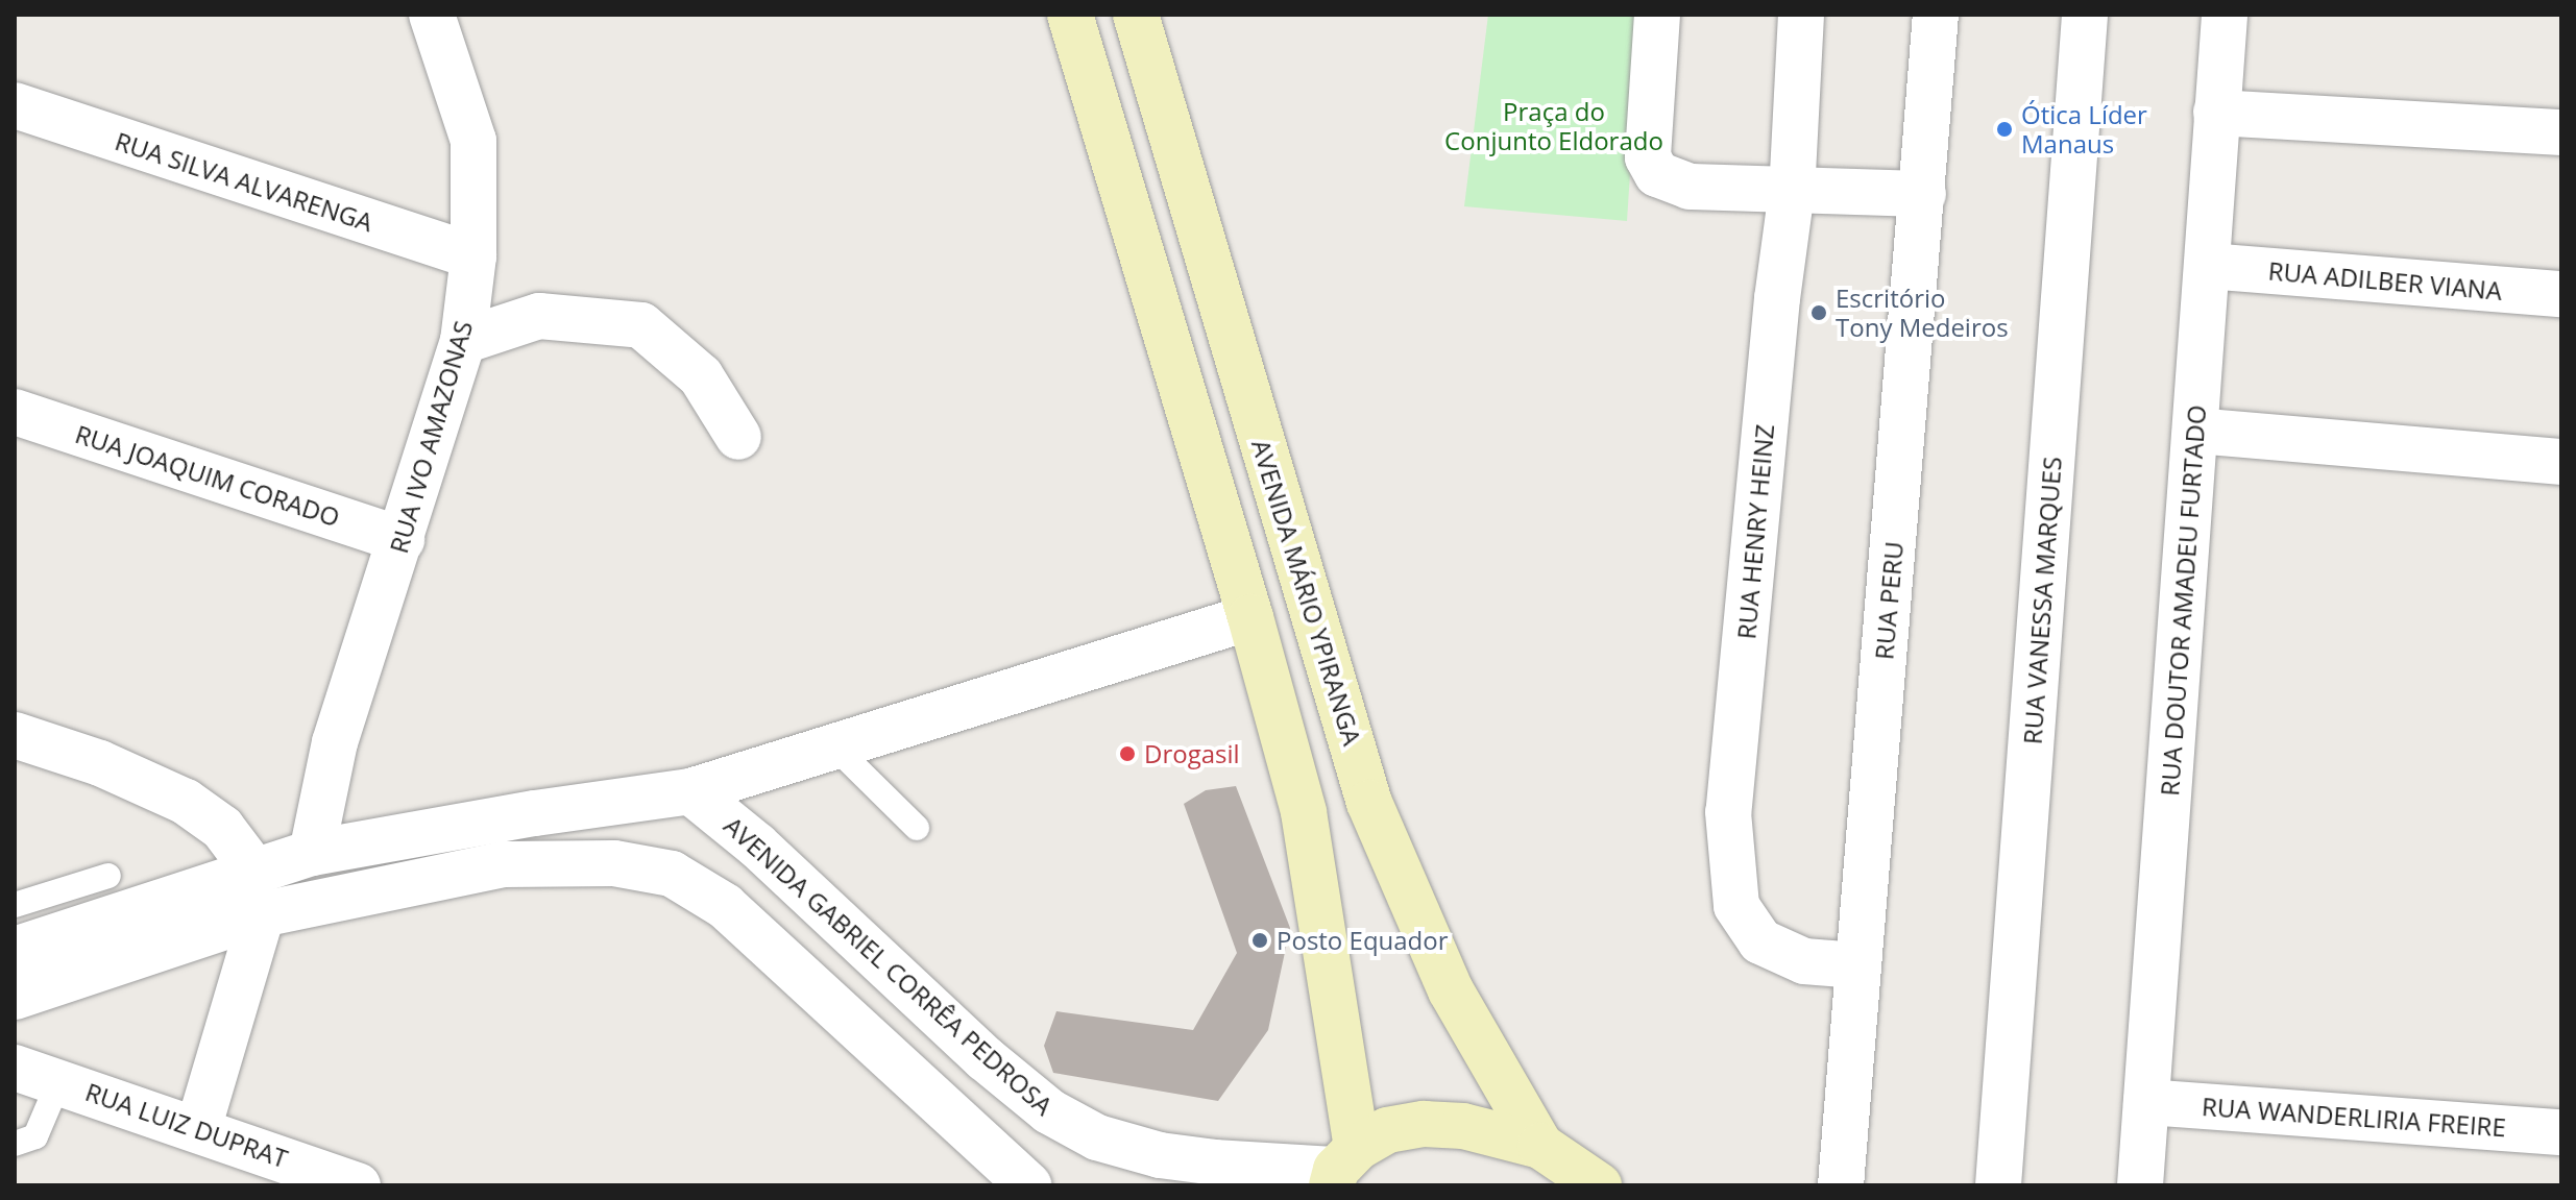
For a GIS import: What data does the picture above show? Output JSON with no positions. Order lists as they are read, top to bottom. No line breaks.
{"streets":{"main road":["AVENIDA MÁRIO YPIRANGA"],"street":["RUA SILVA ALVARENGA","RUA ADILBER VIANA","RUA IVO AMAZONAS","RUA JOAQUIM CORADO","RUA HENRY HEINZ","RUA PERU","RUA VANESSA MARQUES","RUA DOUTOR AMADEU FURTADO","AVENIDA GABRIEL CORRÊA PEDROSA","RUA WANDERLIRIA FREIRE","RUA LUIZ DUPRAT"]},"crossings":[["RUA SILVA ALVARENGA","RUA IVO AMAZONAS"],["RUA ADILBER VIANA","RUA DOUTOR AMADEU FURTADO"],["RUA IVO AMAZONAS","RUA JOAQUIM CORADO"],["RUA IVO AMAZONAS","AVENIDA GABRIEL CORRÊA PEDROSA"],["RUA HENRY HEINZ","RUA PERU"],["RUA DOUTOR AMADEU FURTADO","RUA WANDERLIRIA FREIRE"]],"parks":["Praça do Conjunto Eldorado"],"places":["Ótica Líder Manaus","Escritório Tony Medeiros","Drogasil","Posto Equador"]}
